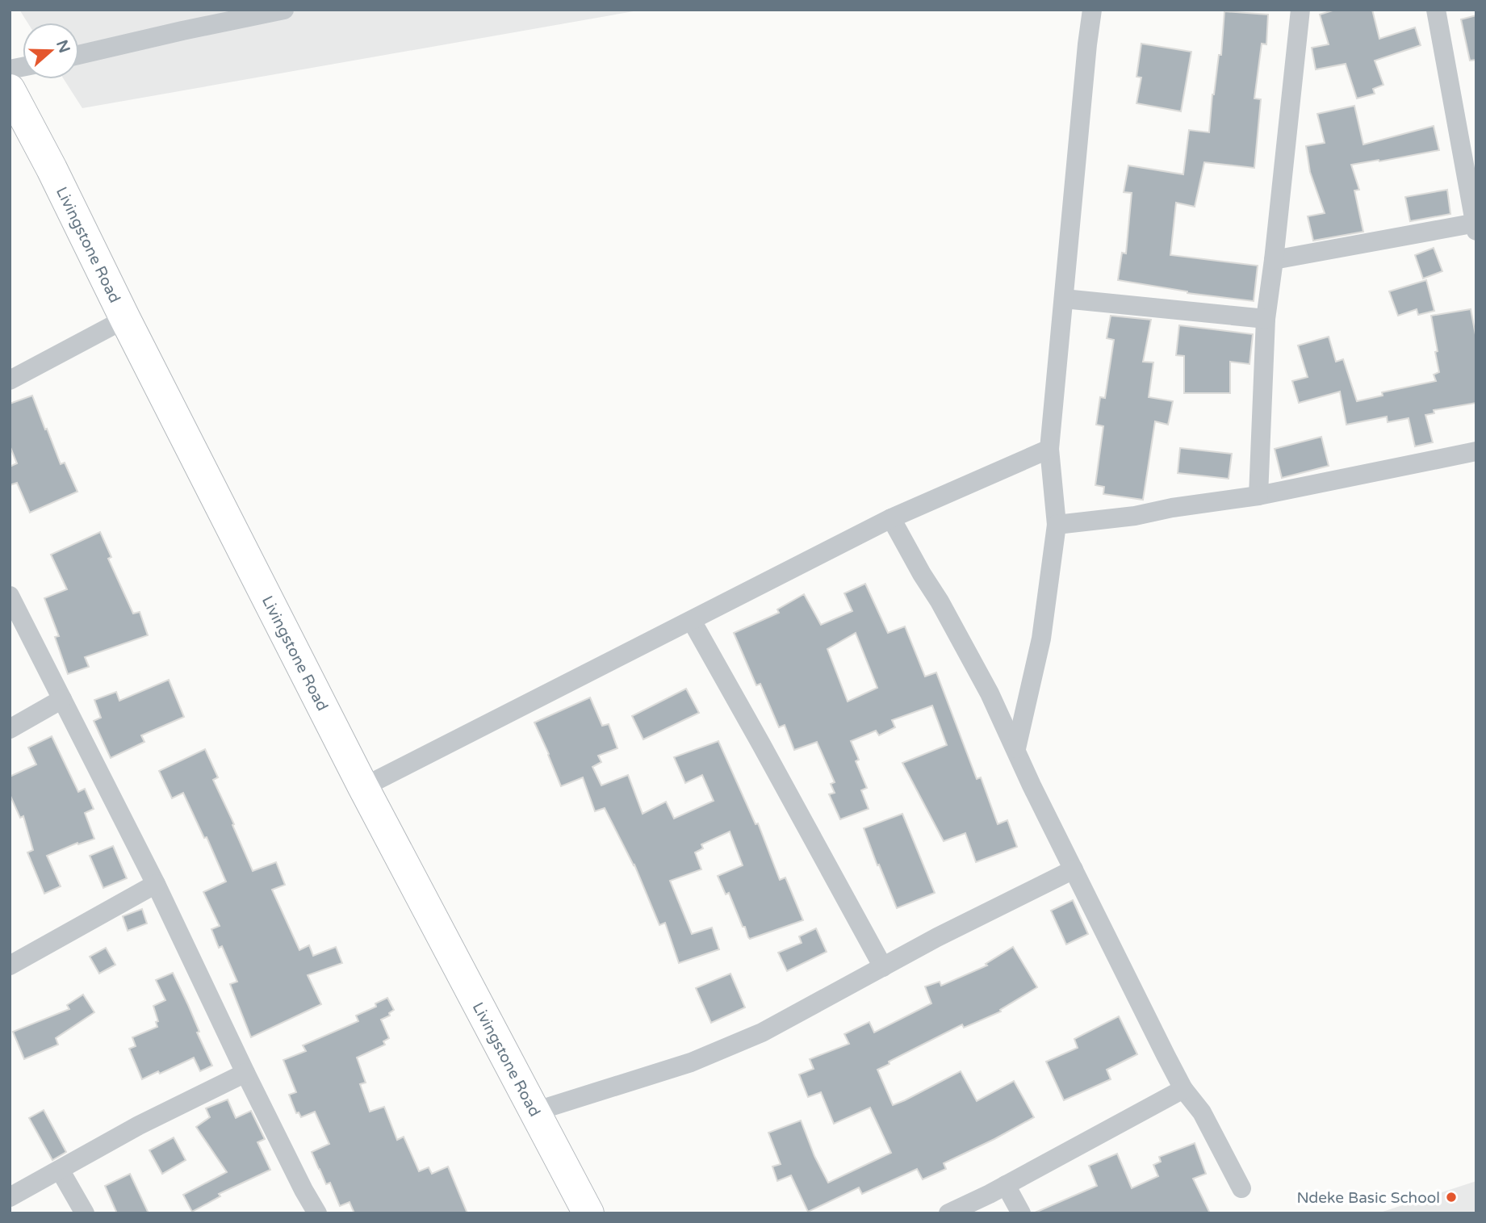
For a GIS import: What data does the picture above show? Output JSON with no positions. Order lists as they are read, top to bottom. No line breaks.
{"streets":{"highway":["Livingstone Road"]},"places":["Ndeke Basic School"],"north":"right"}
